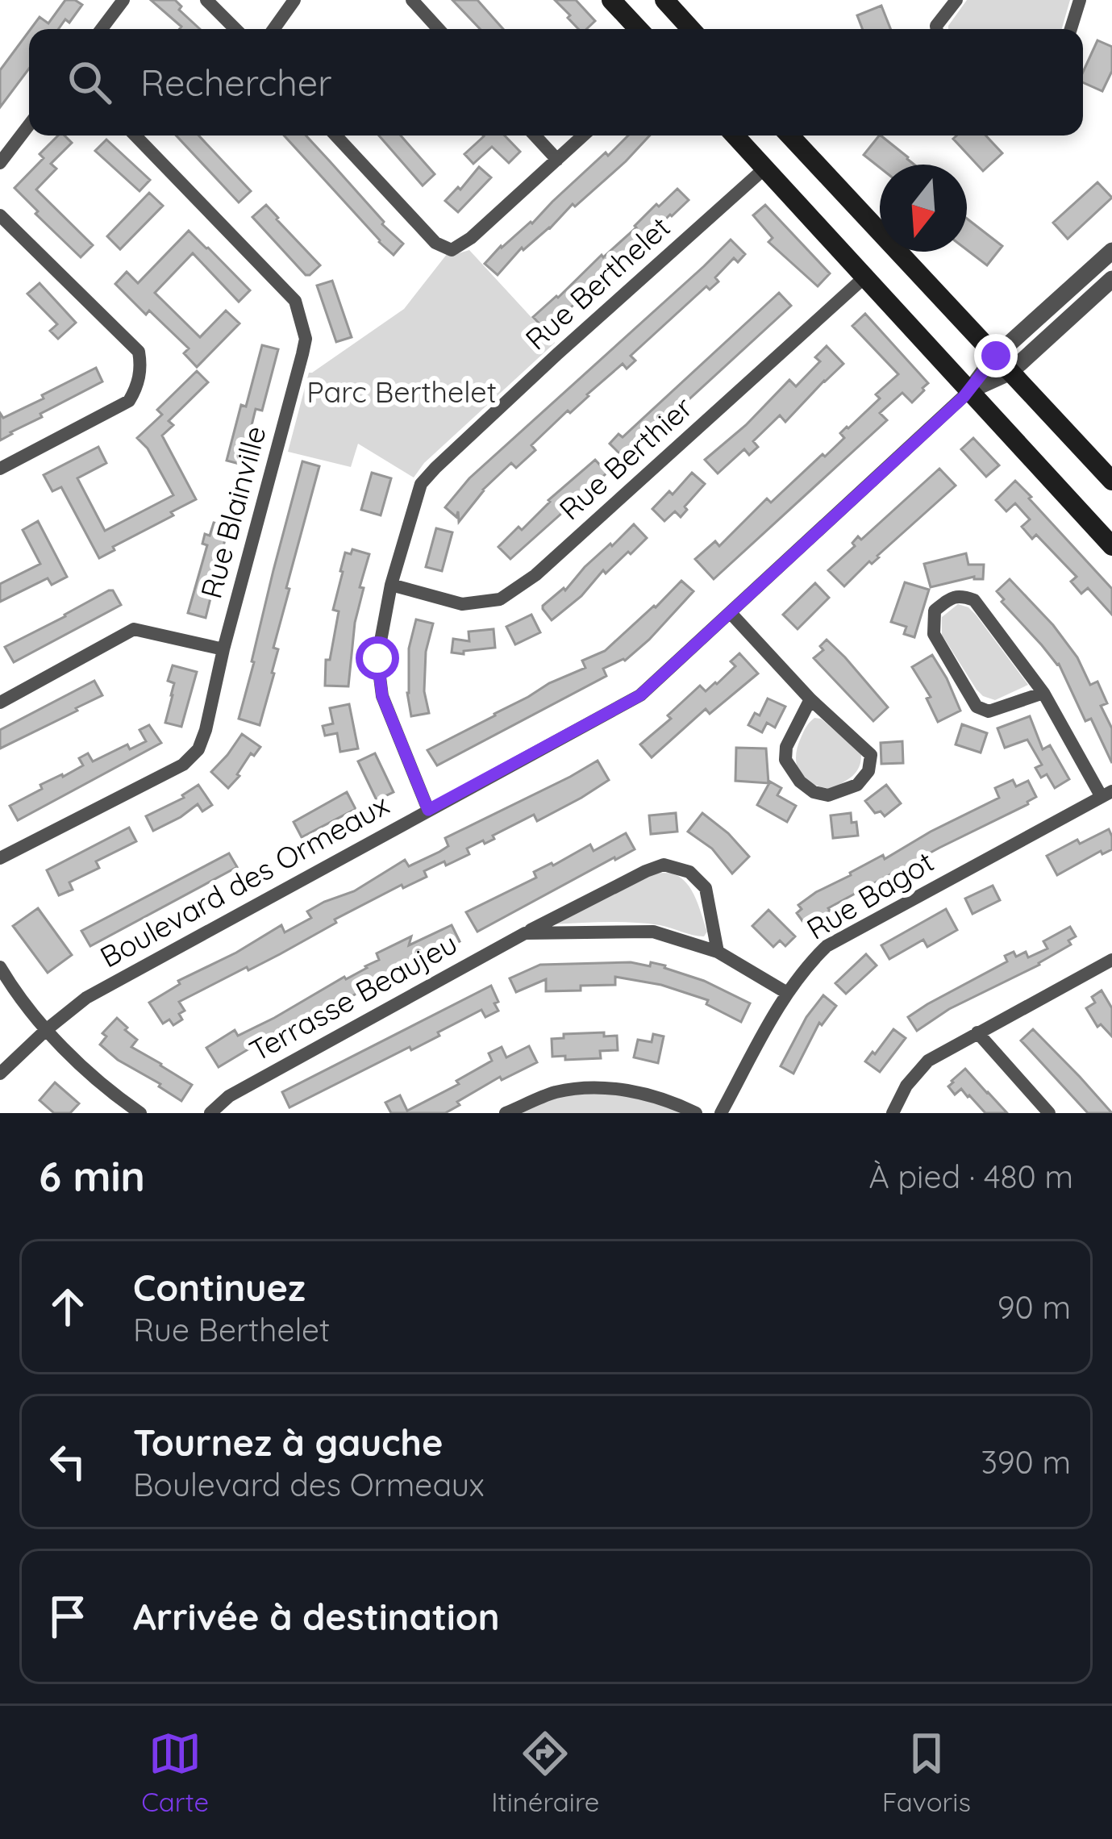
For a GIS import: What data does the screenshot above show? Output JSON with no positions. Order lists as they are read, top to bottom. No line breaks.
{"streets":{"street":["Rue Berthelet","Rue Berthier","Rue Blainville","Boulevard des Ormeaux","Rue Bagot","Terrasse Beaujeu"]},"crossings":[["Rue Berthelet","Rue Berthier"],["Rue Berthelet","Boulevard des Ormeaux"],["Rue Bagot","Terrasse Beaujeu"]],"parks":["Parc Berthelet"],"north":"bottom","page":{"search":"Rechercher","heading":["6 min","À pied · 480 m"],"list":[["Continuez","Rue Berthelet","90 m"],["Tournez à gauche","Boulevard des Ormeaux","390 m"],"Arrivée à destination"],"nav":["Carte","Itinéraire","Favoris"]}}
